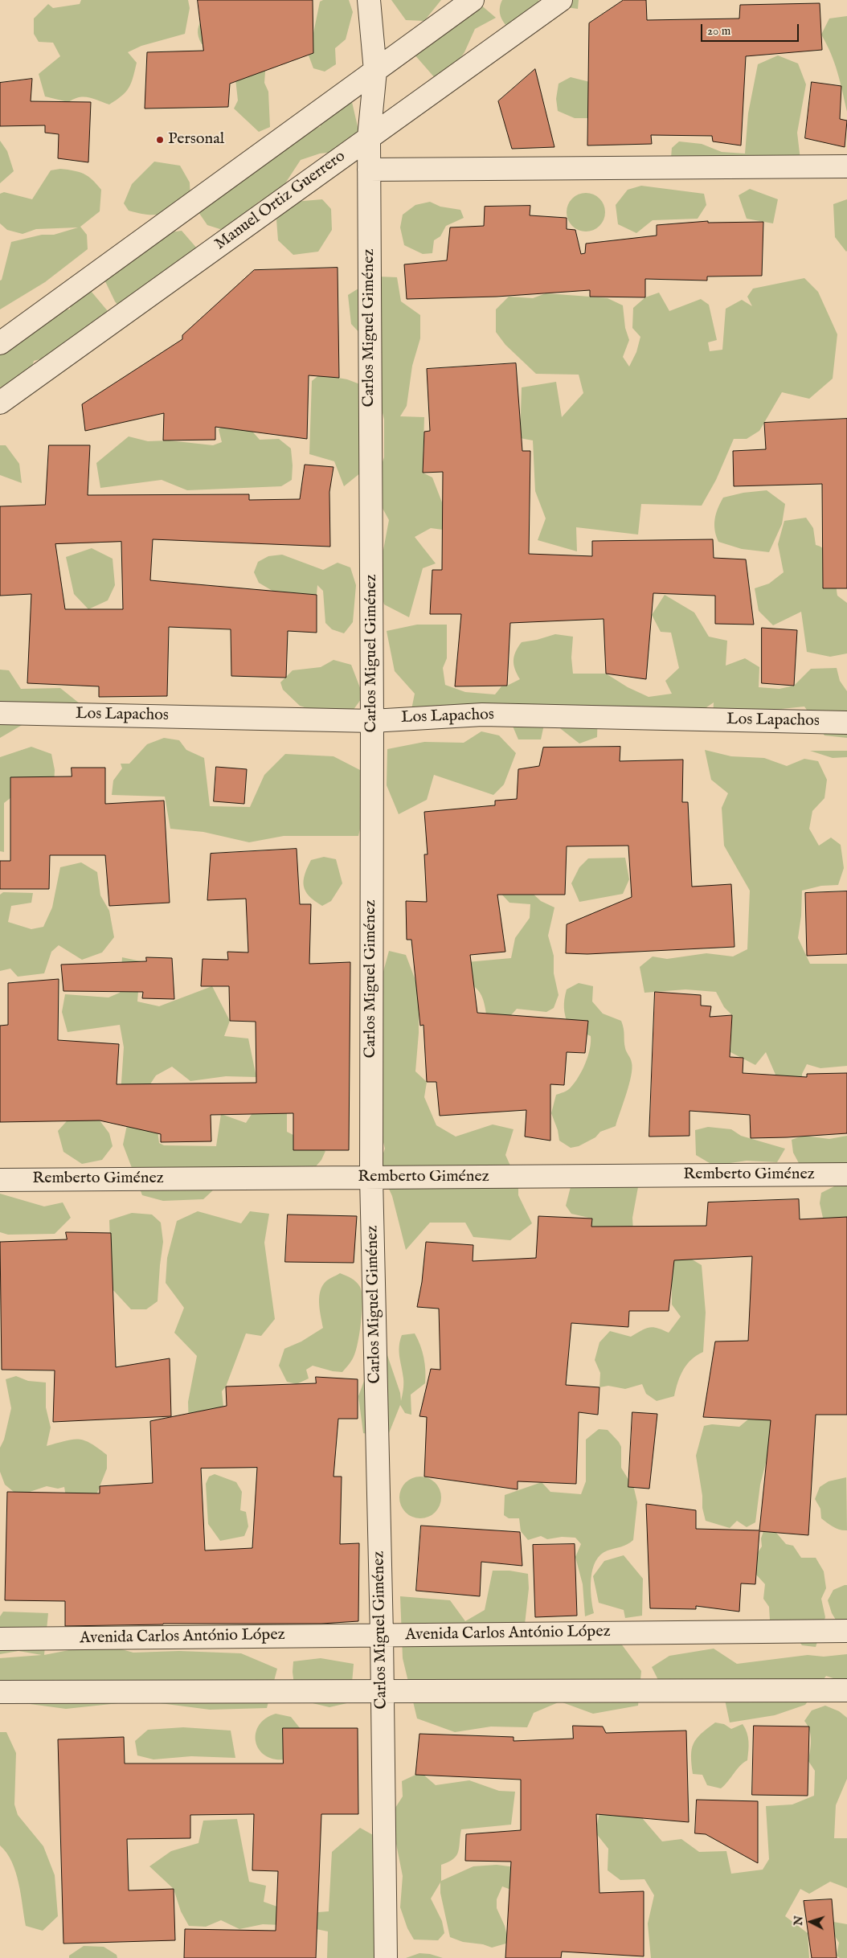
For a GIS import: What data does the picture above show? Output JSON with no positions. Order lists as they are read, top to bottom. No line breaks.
{"streets":{"street":["Manuel Ortiz Guerrero","Carlos Miguel Giménez","Los Lapachos","Remberto Giménez","Avenida Carlos António López"]},"crossings":[["Manuel Ortiz Guerrero","Carlos Miguel Giménez"],["Carlos Miguel Giménez","Los Lapachos"],["Carlos Miguel Giménez","Remberto Giménez"],["Carlos Miguel Giménez","Avenida Carlos António López"]],"places":["Personal"],"scale_bar":"20 m","north":"left"}
